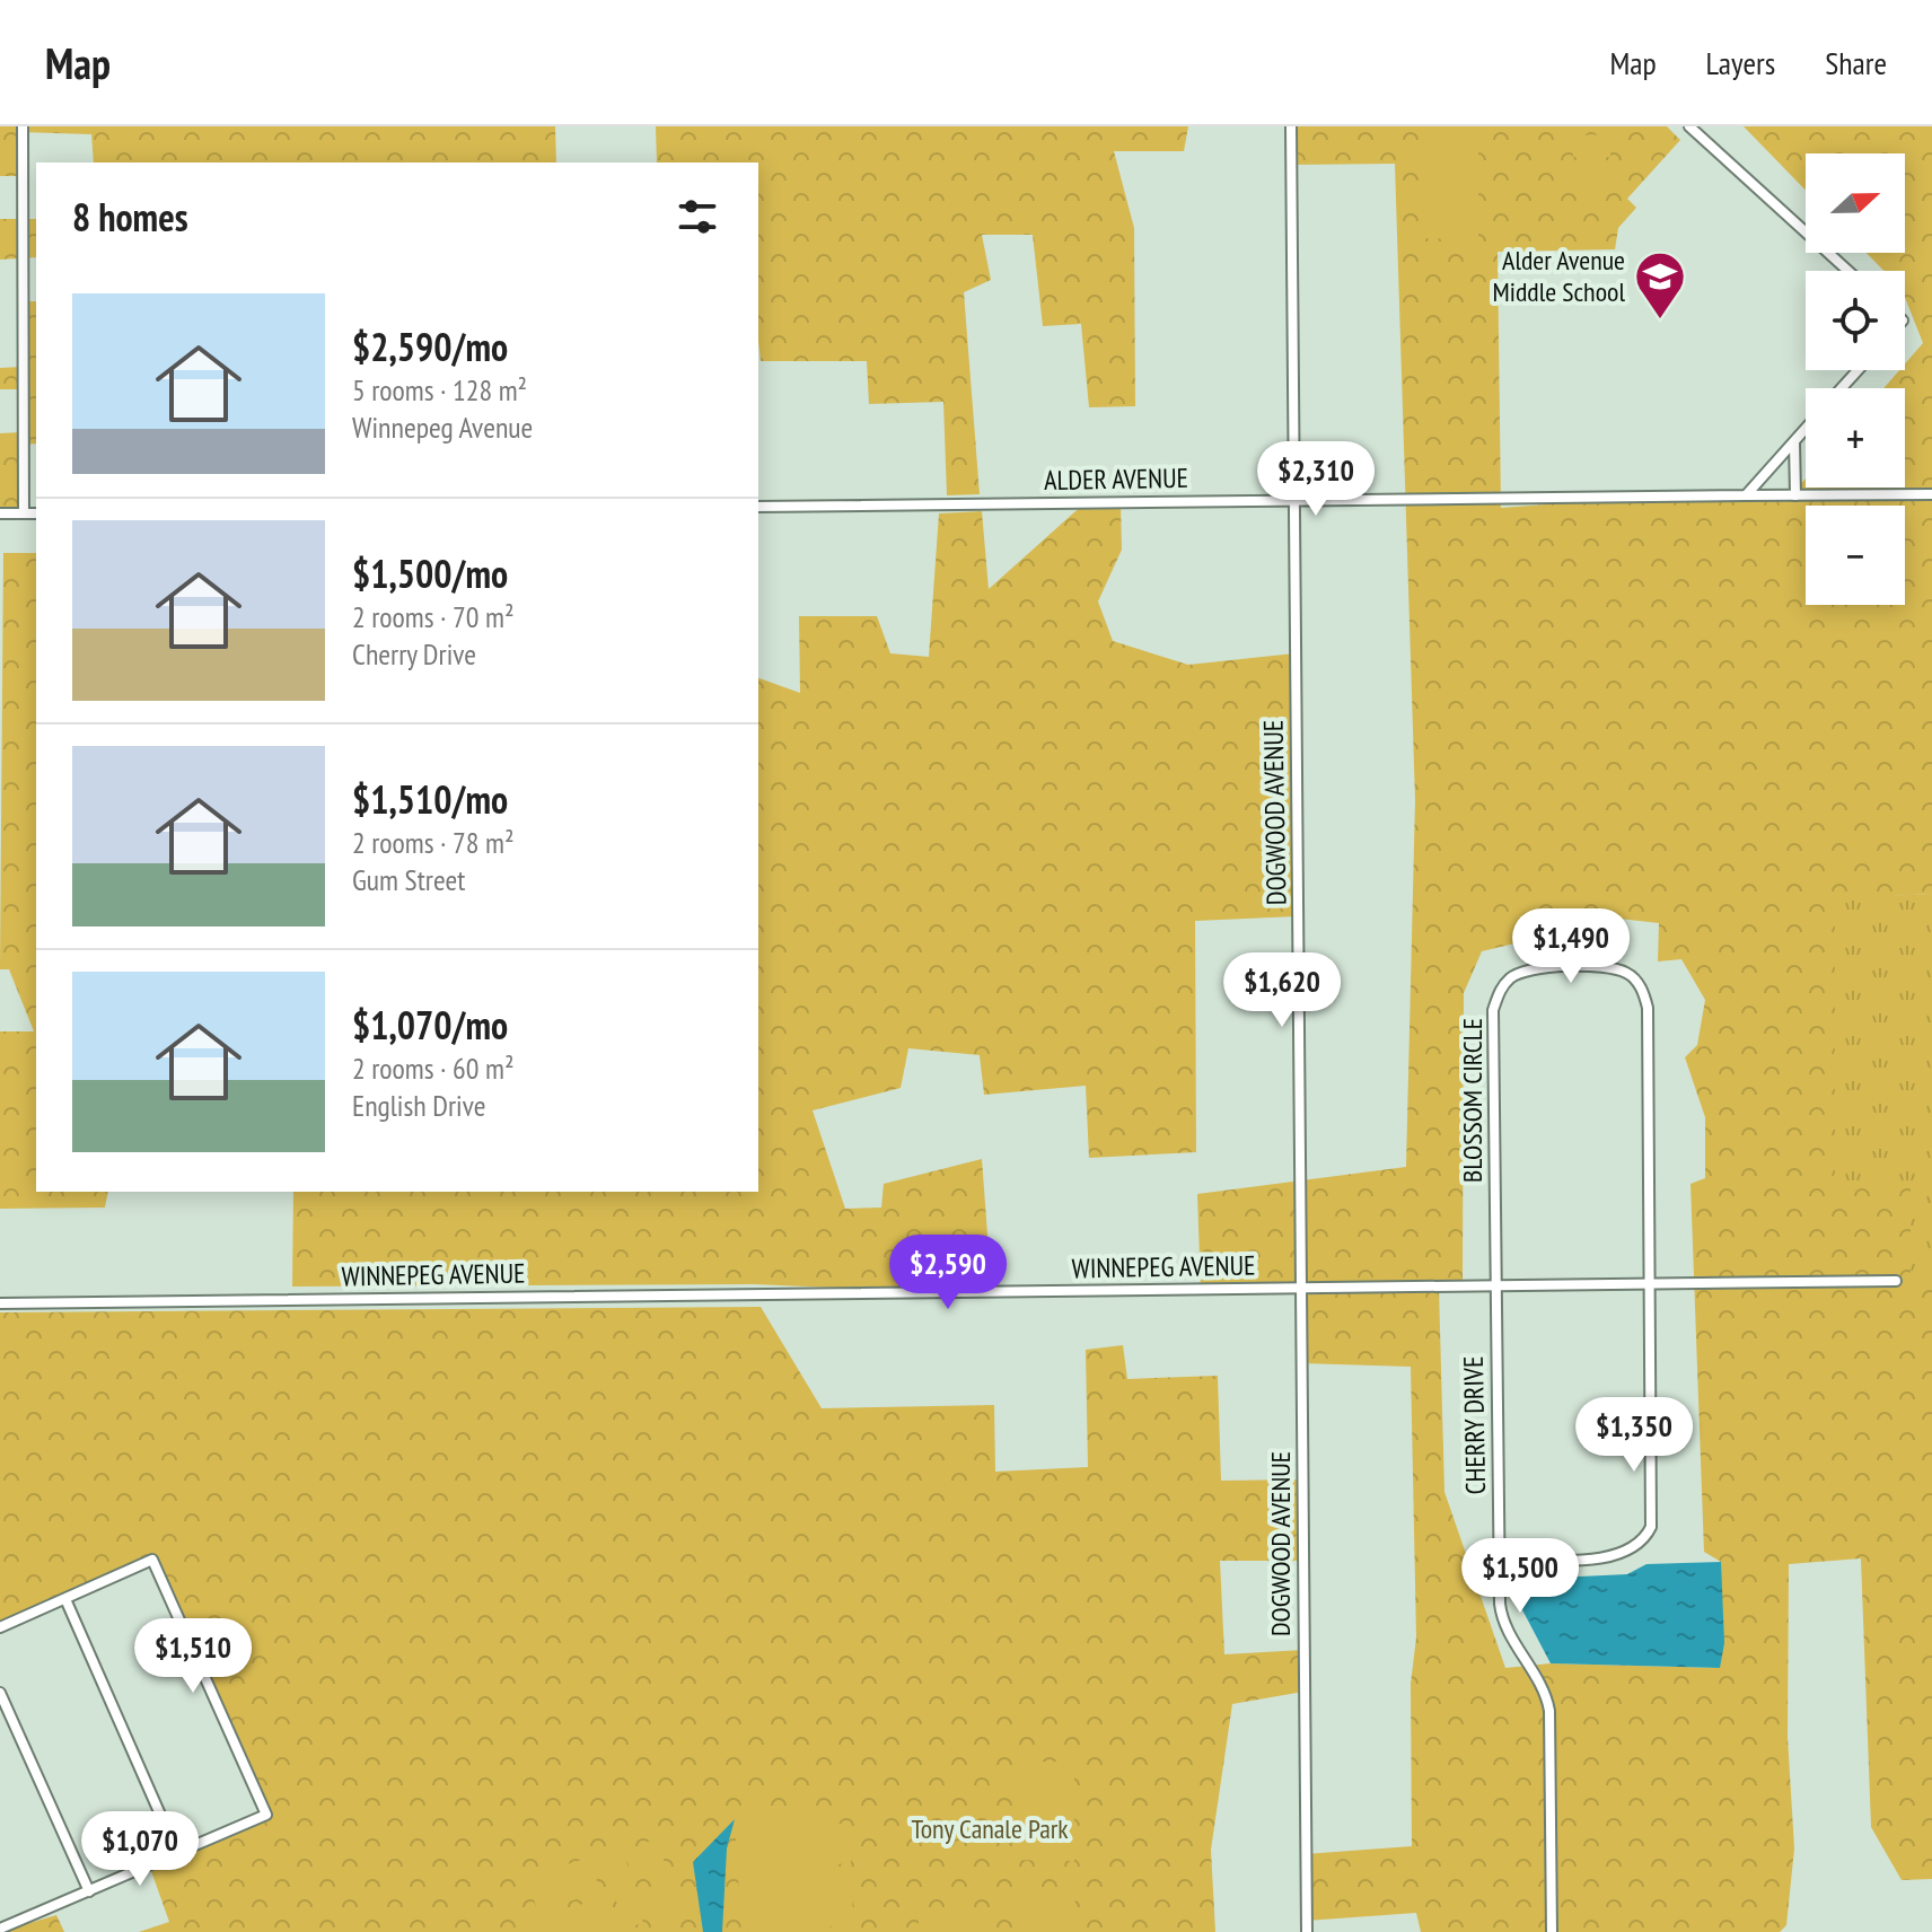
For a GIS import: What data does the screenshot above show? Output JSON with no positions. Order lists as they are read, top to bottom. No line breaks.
{"streets":{"street":["ALDER AVENUE","DOGWOOD AVENUE","BLOSSOM CIRCLE","WINNEPEG AVENUE","CHERRY DRIVE"]},"crossings":[["ALDER AVENUE","DOGWOOD AVENUE"],["DOGWOOD AVENUE","WINNEPEG AVENUE"],["BLOSSOM CIRCLE","WINNEPEG AVENUE"],["BLOSSOM CIRCLE","CHERRY DRIVE"],["WINNEPEG AVENUE","CHERRY DRIVE"]],"parks":["Tony Canale Park"],"places":{"school or university":["Alder Avenue Middle School"]},"north":"right","page":{"header":"Map","nav":["Map","Layers","Share"],"map_buttons":["+","−"],"heading":"8 homes","list":[{"name":"$2,590/mo","note":"5 rooms · 128 m² · Winnepeg Avenue"},{"name":"$1,500/mo","note":"2 rooms · 70 m² · Cherry Drive"},{"name":"$1,510/mo","note":"2 rooms · 78 m² · Gum Street"},{"name":"$1,070/mo","note":"2 rooms · 60 m² · English Drive"}],"price":["$2,310","$1,490","$1,620","$2,590","$1,350","$1,500","$1,510","$1,070"]}}
